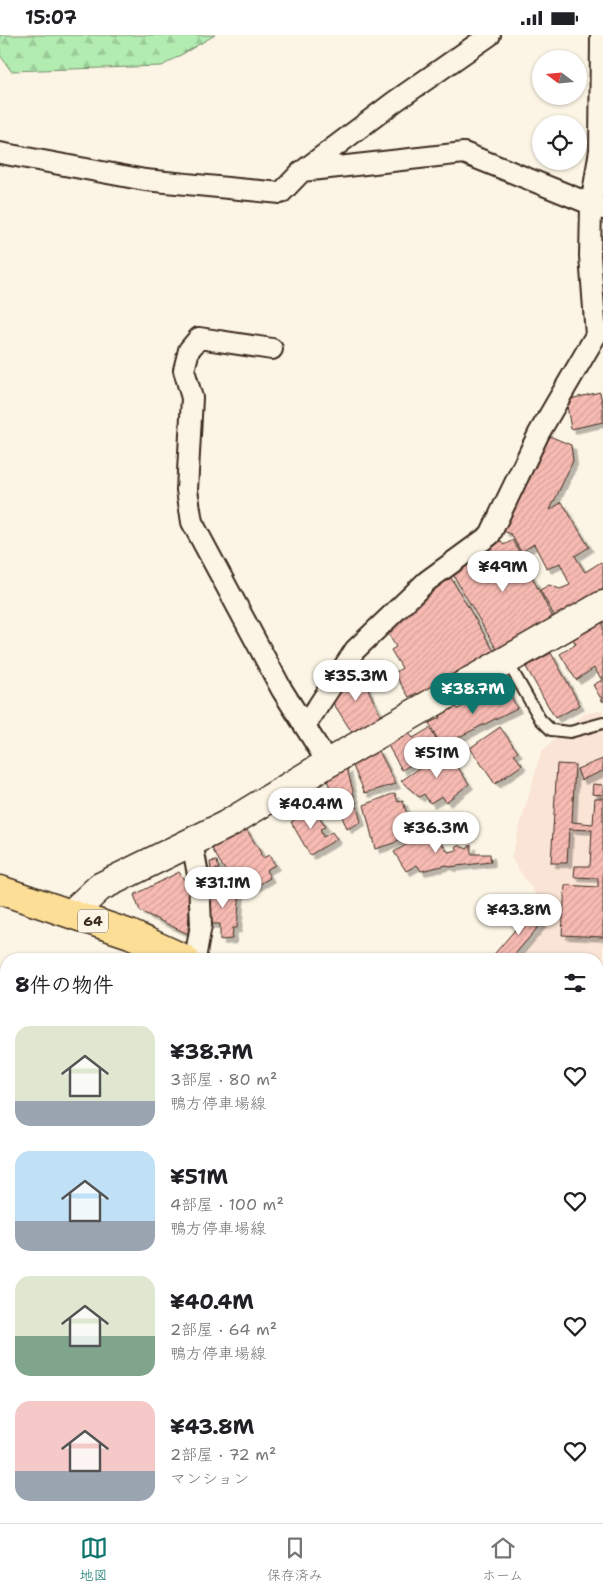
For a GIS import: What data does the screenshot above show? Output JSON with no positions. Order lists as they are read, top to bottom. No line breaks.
{"streets":{"main road":["64"]},"north":"left","page":{"status":"15:07","price":["¥49M","¥35.3M","¥38.7M","¥51M","¥40.4M","¥36.3M","¥31.1M","¥43.8M"],"heading":"8件の物件","list":[{"name":"¥38.7M","note":"3部屋 · 80 m² · 鴨方停車場線"},{"name":"¥51M","note":"4部屋 · 100 m² · 鴨方停車場線"},{"name":"¥40.4M","note":"2部屋 · 64 m² · 鴨方停車場線"},{"name":"¥43.8M","note":"2部屋 · 72 m² · マンション"}],"tabs":["地図","保存済み","ホーム"]}}
